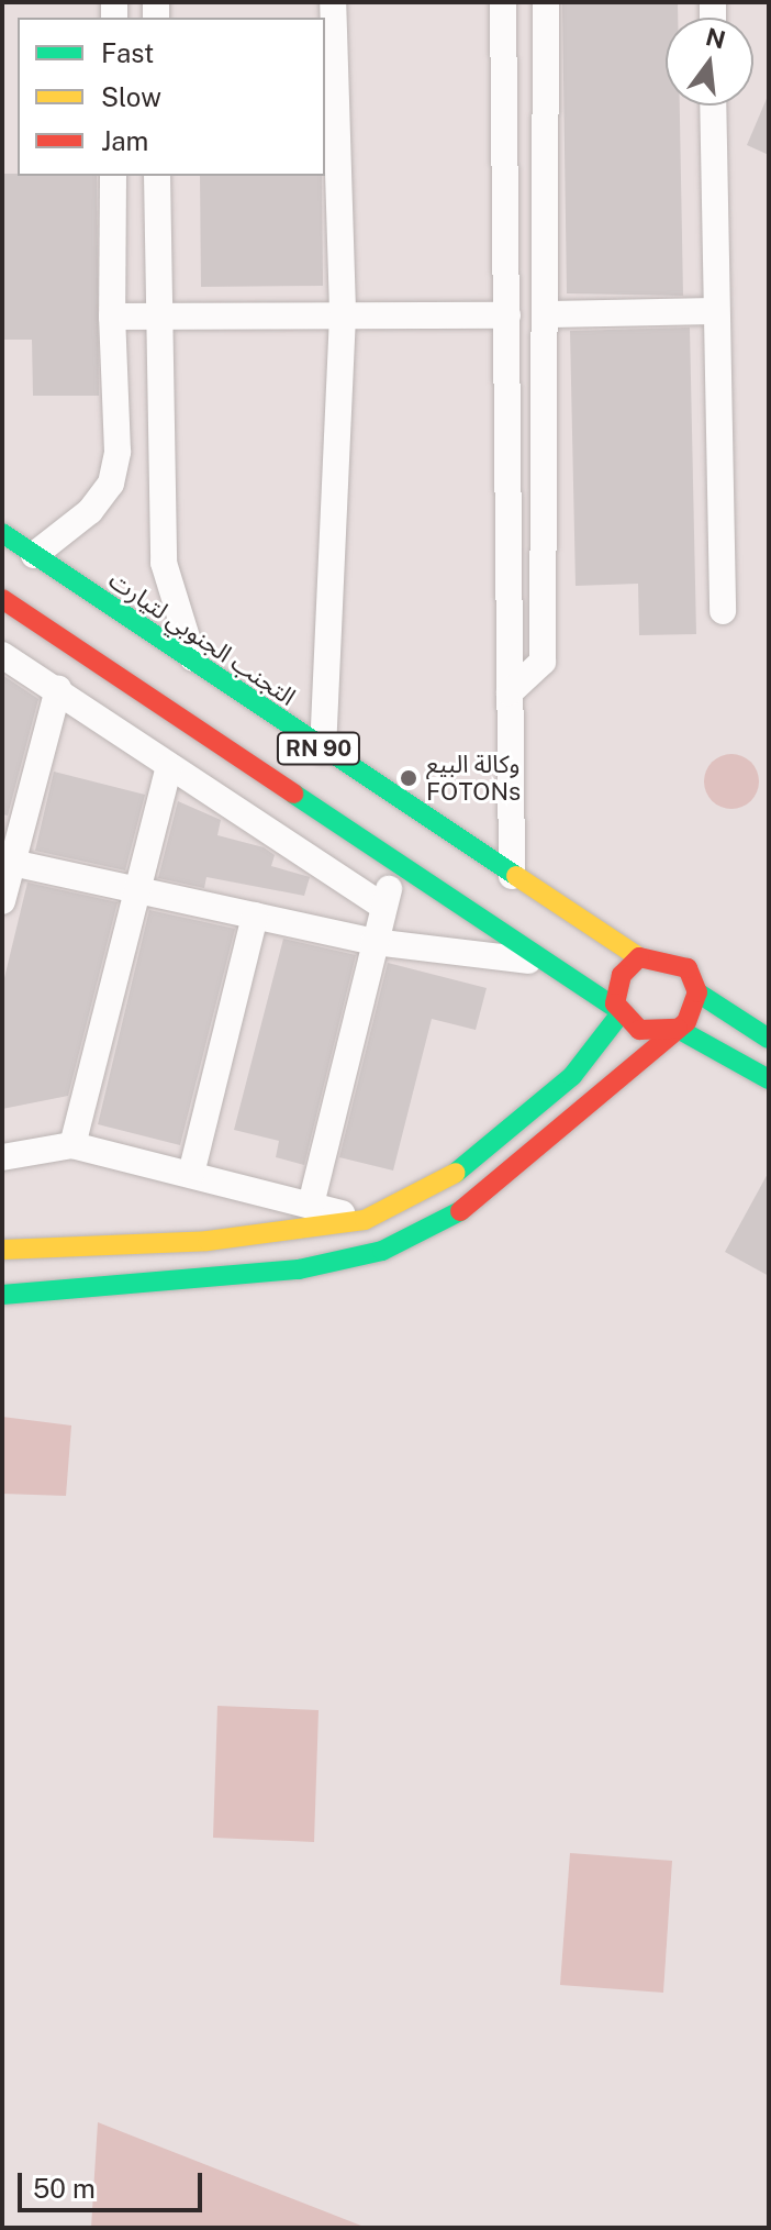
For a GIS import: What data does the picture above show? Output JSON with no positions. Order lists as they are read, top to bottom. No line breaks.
{"streets":{"highway":["التجنب الجنوبي لتيارت","RN 90"]},"crossings":[["التجنب الجنوبي لتيارت","RN 90"]],"places":["وكالة البيع FOTONs"],"legend":["Fast","Slow","Jam"],"scale_bar":"50 m","north":"top"}
